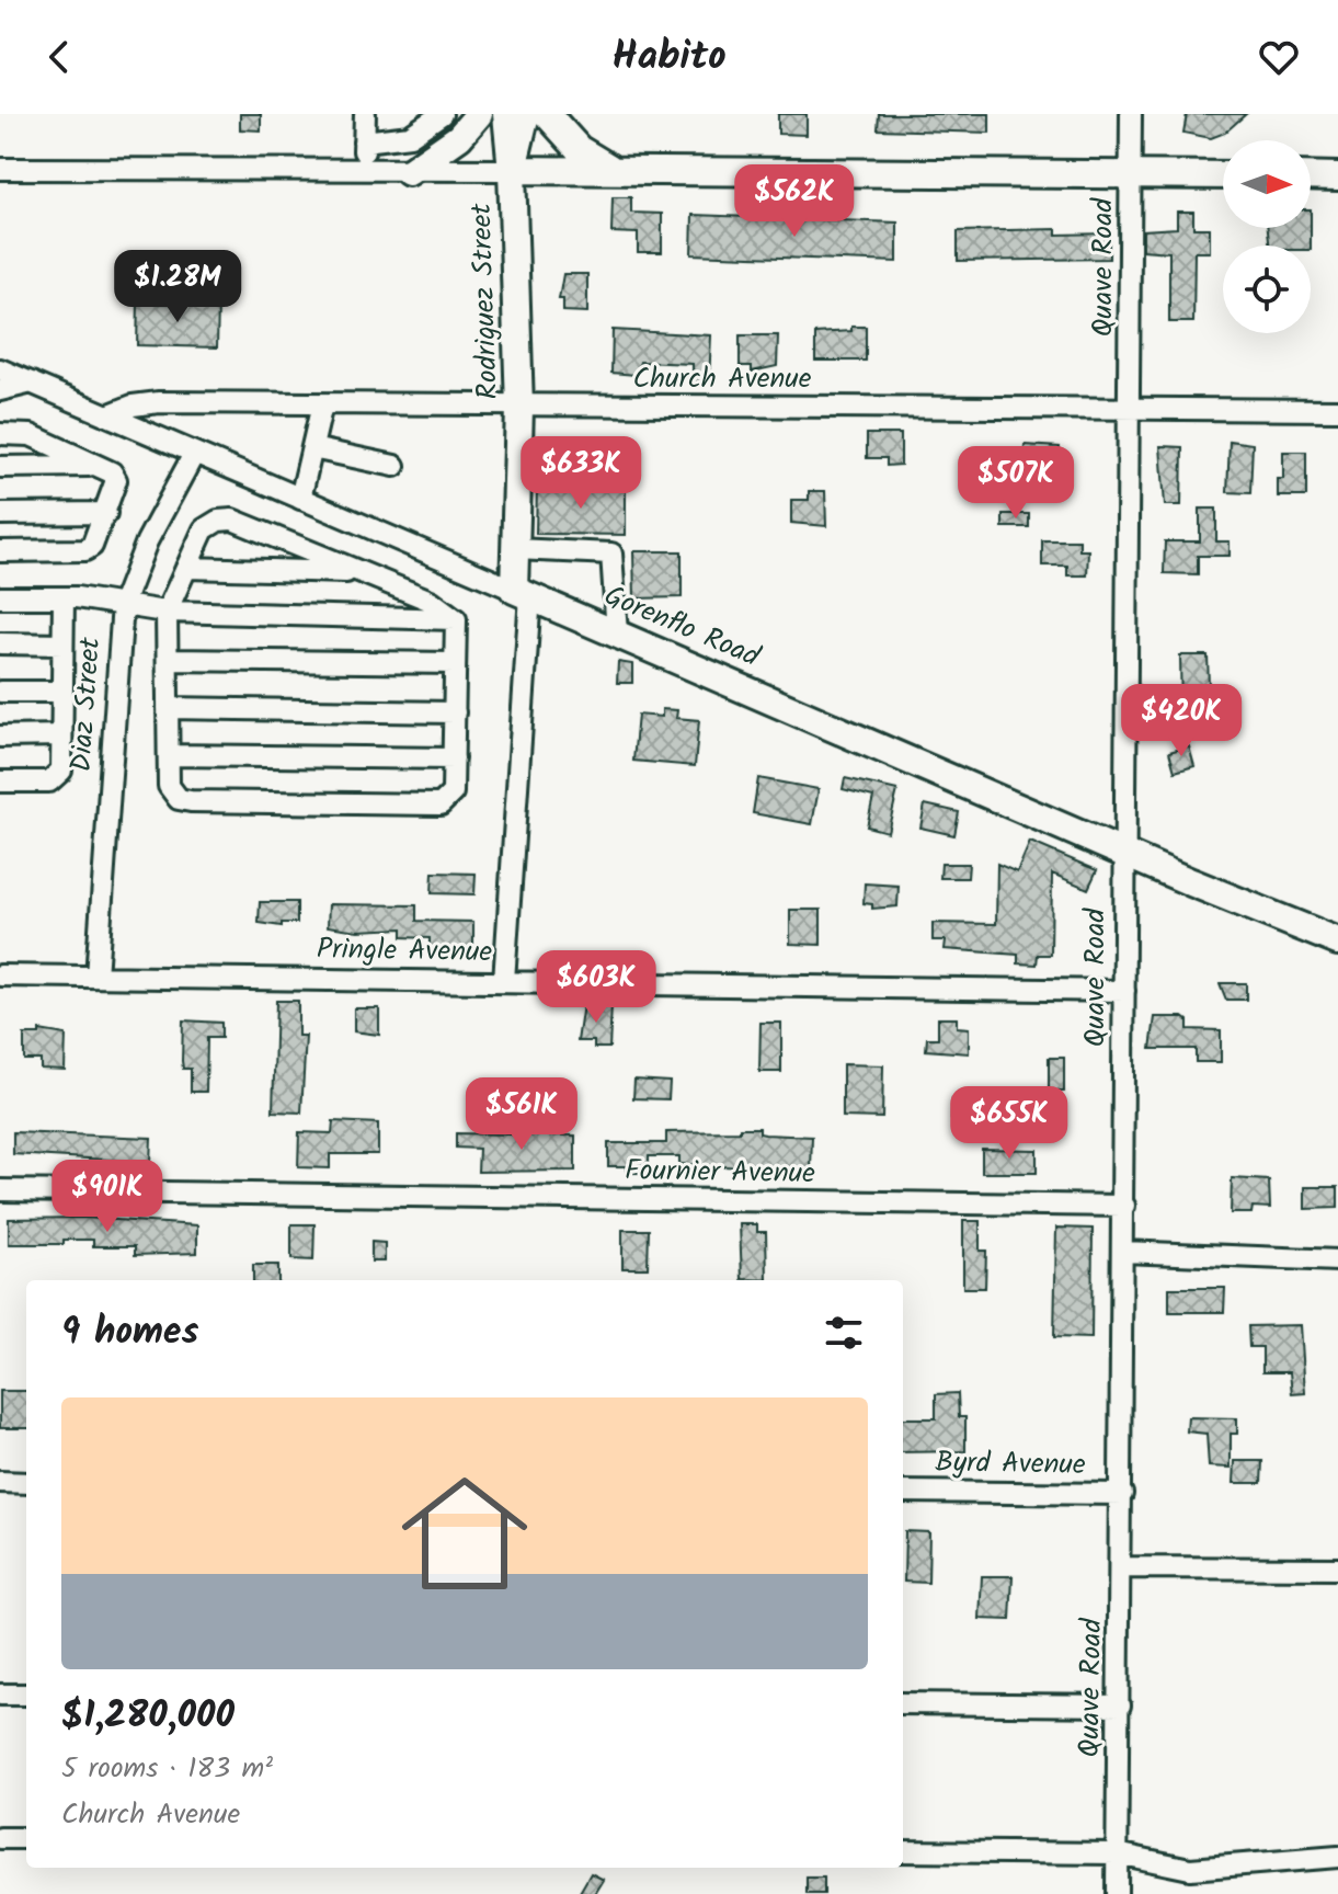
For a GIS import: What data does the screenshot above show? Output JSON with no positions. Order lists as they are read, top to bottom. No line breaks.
{"streets":{"main road":["Rodriguez Street","Gorenflo Road"],"street":["Quave Road","Church Avenue","Diaz Street","Pringle Avenue","Fournier Avenue","Byrd Avenue"]},"crossings":[["Quave Road","Church Avenue"],["Quave Road","Gorenflo Road"],["Quave Road","Pringle Avenue"],["Quave Road","Fournier Avenue"],["Quave Road","Byrd Avenue"],["Rodriguez Street","Church Avenue"],["Rodriguez Street","Gorenflo Road"],["Rodriguez Street","Pringle Avenue"],["Church Avenue","Gorenflo Road"],["Gorenflo Road","Diaz Street"],["Diaz Street","Pringle Avenue"]],"north":"right","page":{"header":"Habito","price":["$562K","$1.28M","$633K","$507K","$420K","$603K","$561K","$655K","$901K"],"heading":"9 homes","list":[{"name":"$1,280,000","note":"5 rooms · 183 m² · Church Avenue"}]}}
